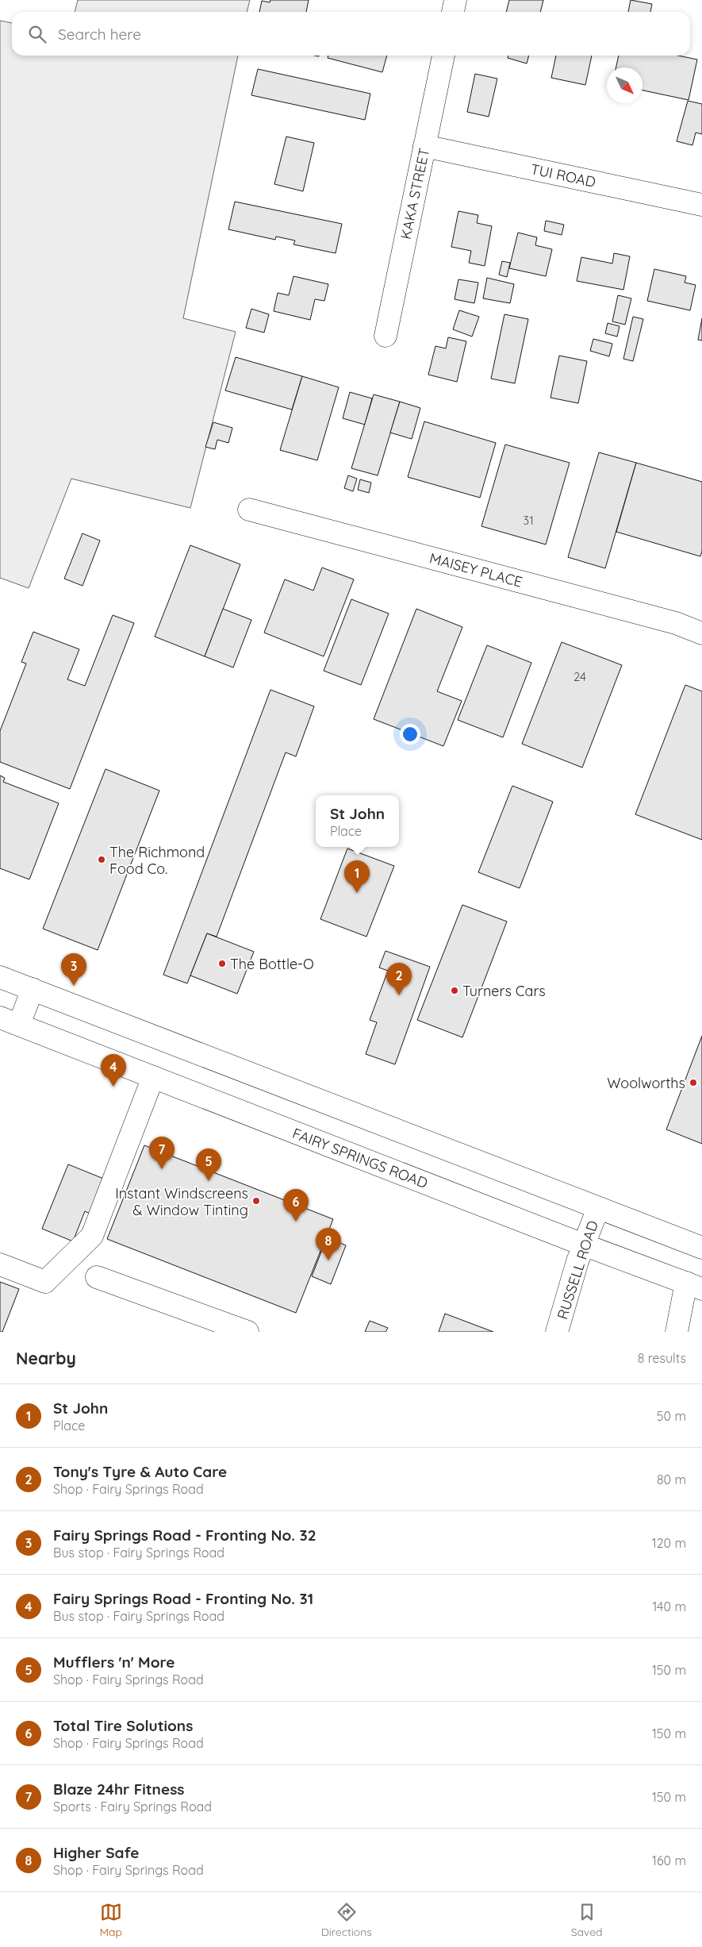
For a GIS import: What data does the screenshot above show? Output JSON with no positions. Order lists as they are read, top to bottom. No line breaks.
{"streets":{"main road":["TUI ROAD","KAKA STREET","MAISEY PLACE","FAIRY SPRINGS ROAD","RUSSELL ROAD"]},"crossings":[["TUI ROAD","KAKA STREET"],["FAIRY SPRINGS ROAD","RUSSELL ROAD"]],"places":["The Richmond Food Co.","The Bottle-O","Turners Cars","Woolworths","Instant Windscreens & Window Tinting"],"house_numbers":["31","24"],"north":"bottom right","page":{"search":"Search here","popup":["St John","Place"],"pins":["1","3","2","4","7","5","6","8"],"heading":["Nearby","8 results"],"list":[{"mark":"1","name":"St John","note":"Place","value":"50 m"},{"mark":"2","name":"Tony's Tyre & Auto Care","note":"Shop · Fairy Springs Road","value":"80 m"},{"mark":"3","name":"Fairy Springs Road - Fronting No. 32","note":"Bus stop · Fairy Springs Road","value":"120 m"},{"mark":"4","name":"Fairy Springs Road - Fronting No. 31","note":"Bus stop · Fairy Springs Road","value":"140 m"},{"mark":"5","name":"Mufflers 'n' More","note":"Shop · Fairy Springs Road","value":"150 m"},{"mark":"6","name":"Total Tire Solutions","note":"Shop · Fairy Springs Road","value":"150 m"},{"mark":"7","name":"Blaze 24hr Fitness","note":"Sports · Fairy Springs Road","value":"150 m"},{"mark":"8","name":"Higher Safe","note":"Shop · Fairy Springs Road","value":"160 m"}],"nav":["Map","Directions","Saved"]}}
